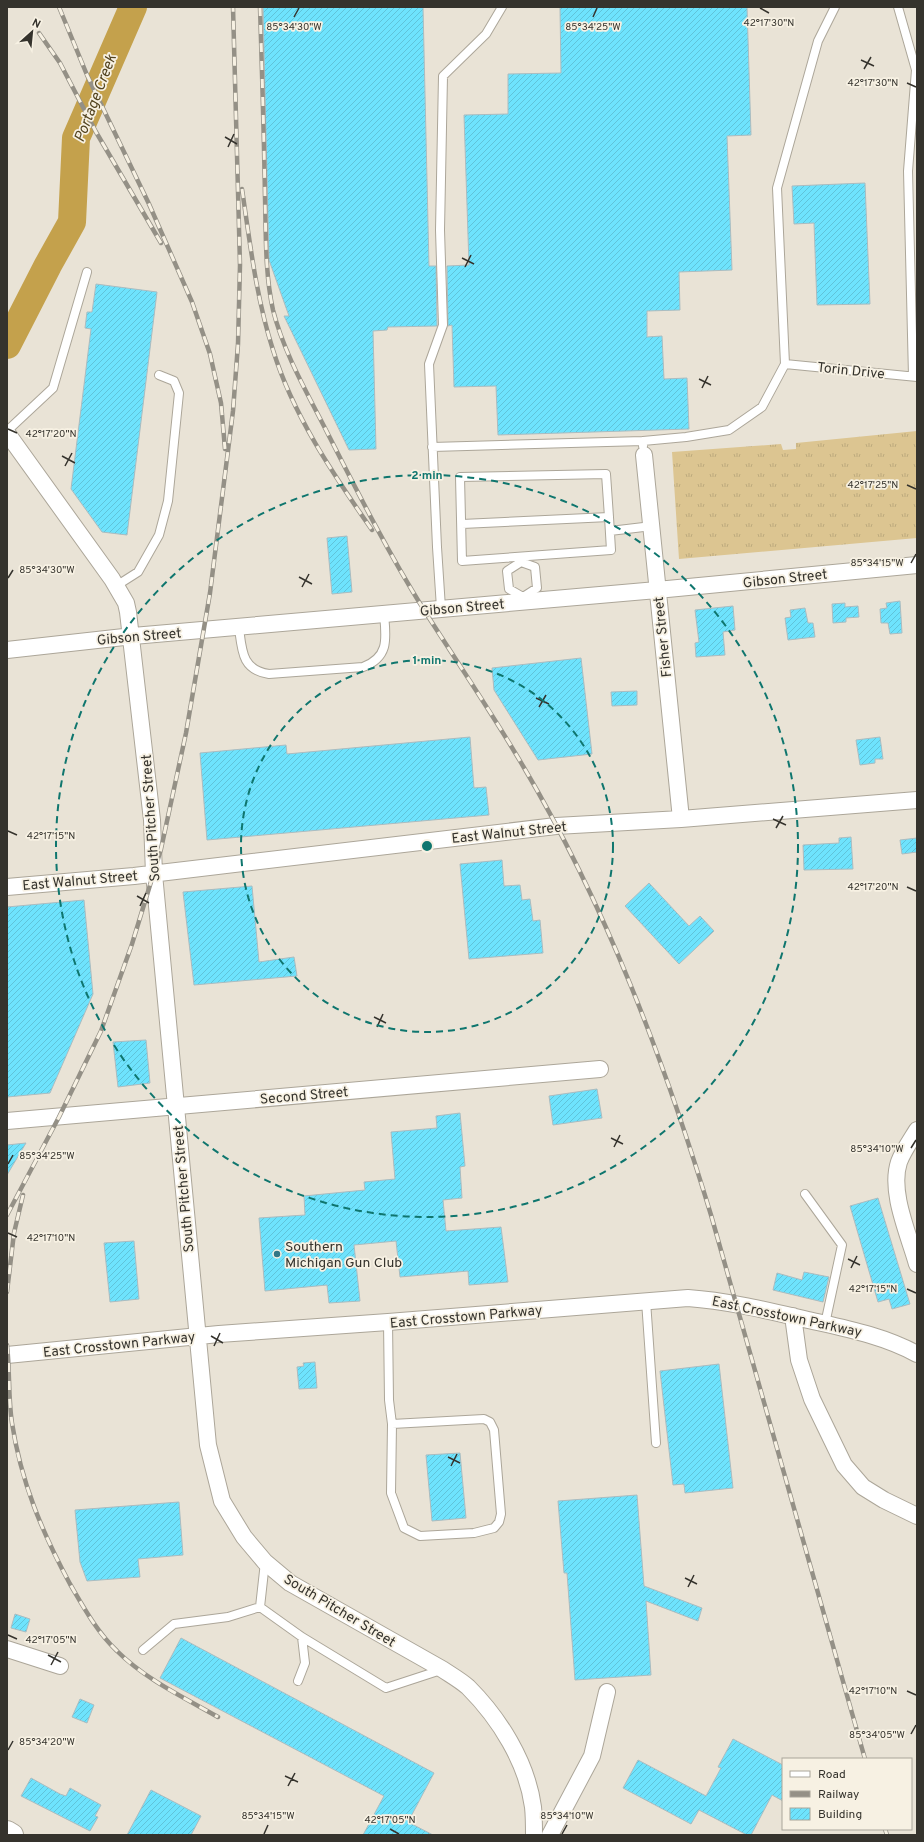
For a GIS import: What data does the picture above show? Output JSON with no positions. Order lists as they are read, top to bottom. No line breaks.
{"streets":{"street":["Gibson Street","Fisher Street","South Pitcher Street","East Walnut Street","Second Street","East Crosstown Parkway"],"lane":["Torin Drive"]},"crossings":[["Gibson Street","Fisher Street"],["Gibson Street","South Pitcher Street"],["Fisher Street","East Walnut Street"],["South Pitcher Street","East Walnut Street"],["South Pitcher Street","Second Street"],["South Pitcher Street","East Crosstown Parkway"]],"water":["Portage Creek"],"places":["Southern Michigan Gun Club"],"legend":["Road","Railway","Building"],"north":"top right","coordinates":["42°17'30\"N","85°34'30\"W","85°34'25\"W","42°17'20\"N","42°17'25\"N","85°34'15\"W","42°17'15\"N","85°34'10\"W","42°17'10\"N","42°17'05\"N","85°34'05\"W","85°34'20\"W"],"rings":["2 min","1 min"]}
